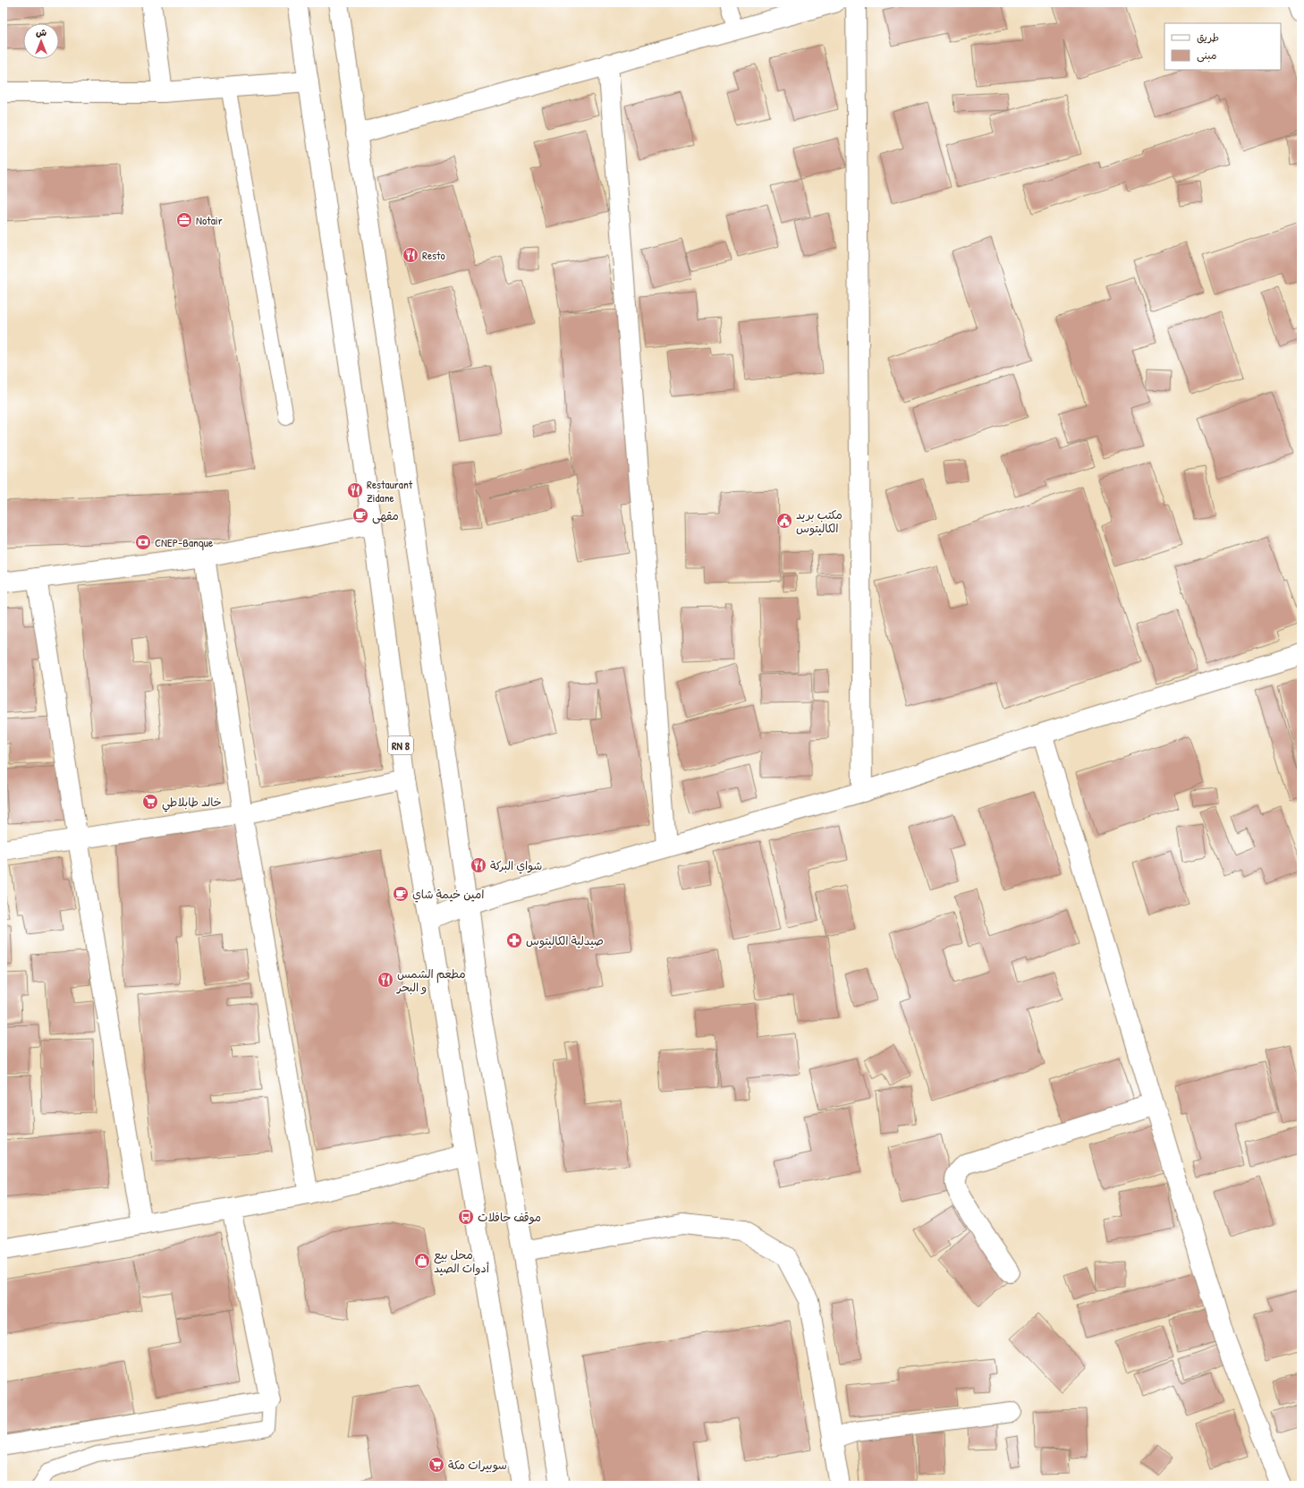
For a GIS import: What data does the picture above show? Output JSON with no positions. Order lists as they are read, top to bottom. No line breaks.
{"streets":{"street":["RN 8"]},"places":{"office":["Notair"],"restaurant":["Resto","Restaurant Zidane","شواي البركة","مطعم الشمس و البحر"],"cafe":["مقهى","امين خيمة شاي"],"public building":["مكتب بريد الكاليتوس"],"bank":["CNEP-Banque"],"supermarket":["خالد طابلاطي","سوبيرات مكة"],"pharmacy":["صيدلية الكاليتوس"],"bus stop":["موقف حافلات"],"shop":["محل بيع أدوات الصيد"]},"legend":["طريق","مبنى"],"north":"top"}
